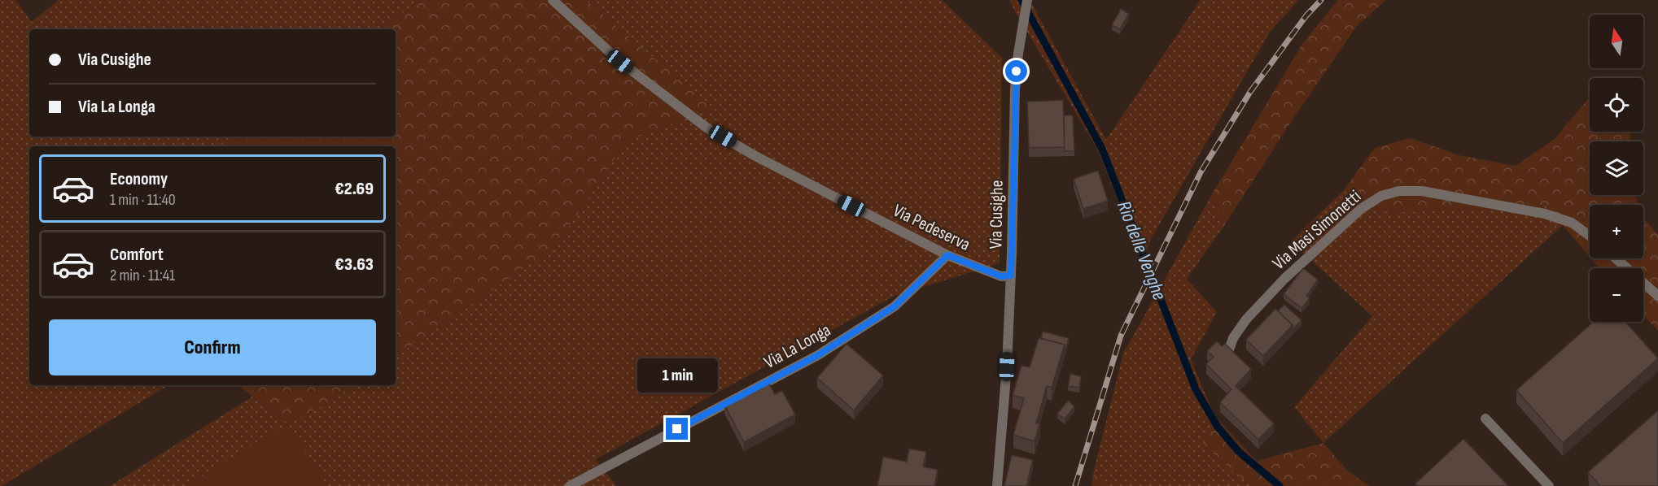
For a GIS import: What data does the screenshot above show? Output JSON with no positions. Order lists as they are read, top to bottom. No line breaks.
{"streets":{"street":["Via Cusighe","Via Pedeserva","Via Masi Simonetti","Via La Longa"]},"crossings":[["Via Cusighe","Via Pedeserva"],["Via Pedeserva","Via La Longa"]],"water":["Rio delle Venghe"],"north":"top","page":{"map_buttons":["+","−"],"banner":["Via Cusighe","Via La Longa"],"list":[{"name":"Economy","note":"1 min · 11:40","value":"€2.69"},{"name":"Comfort","note":"2 min · 11:41","value":"€3.63"}],"buttons":"Confirm","bubble":"1 min"}}
